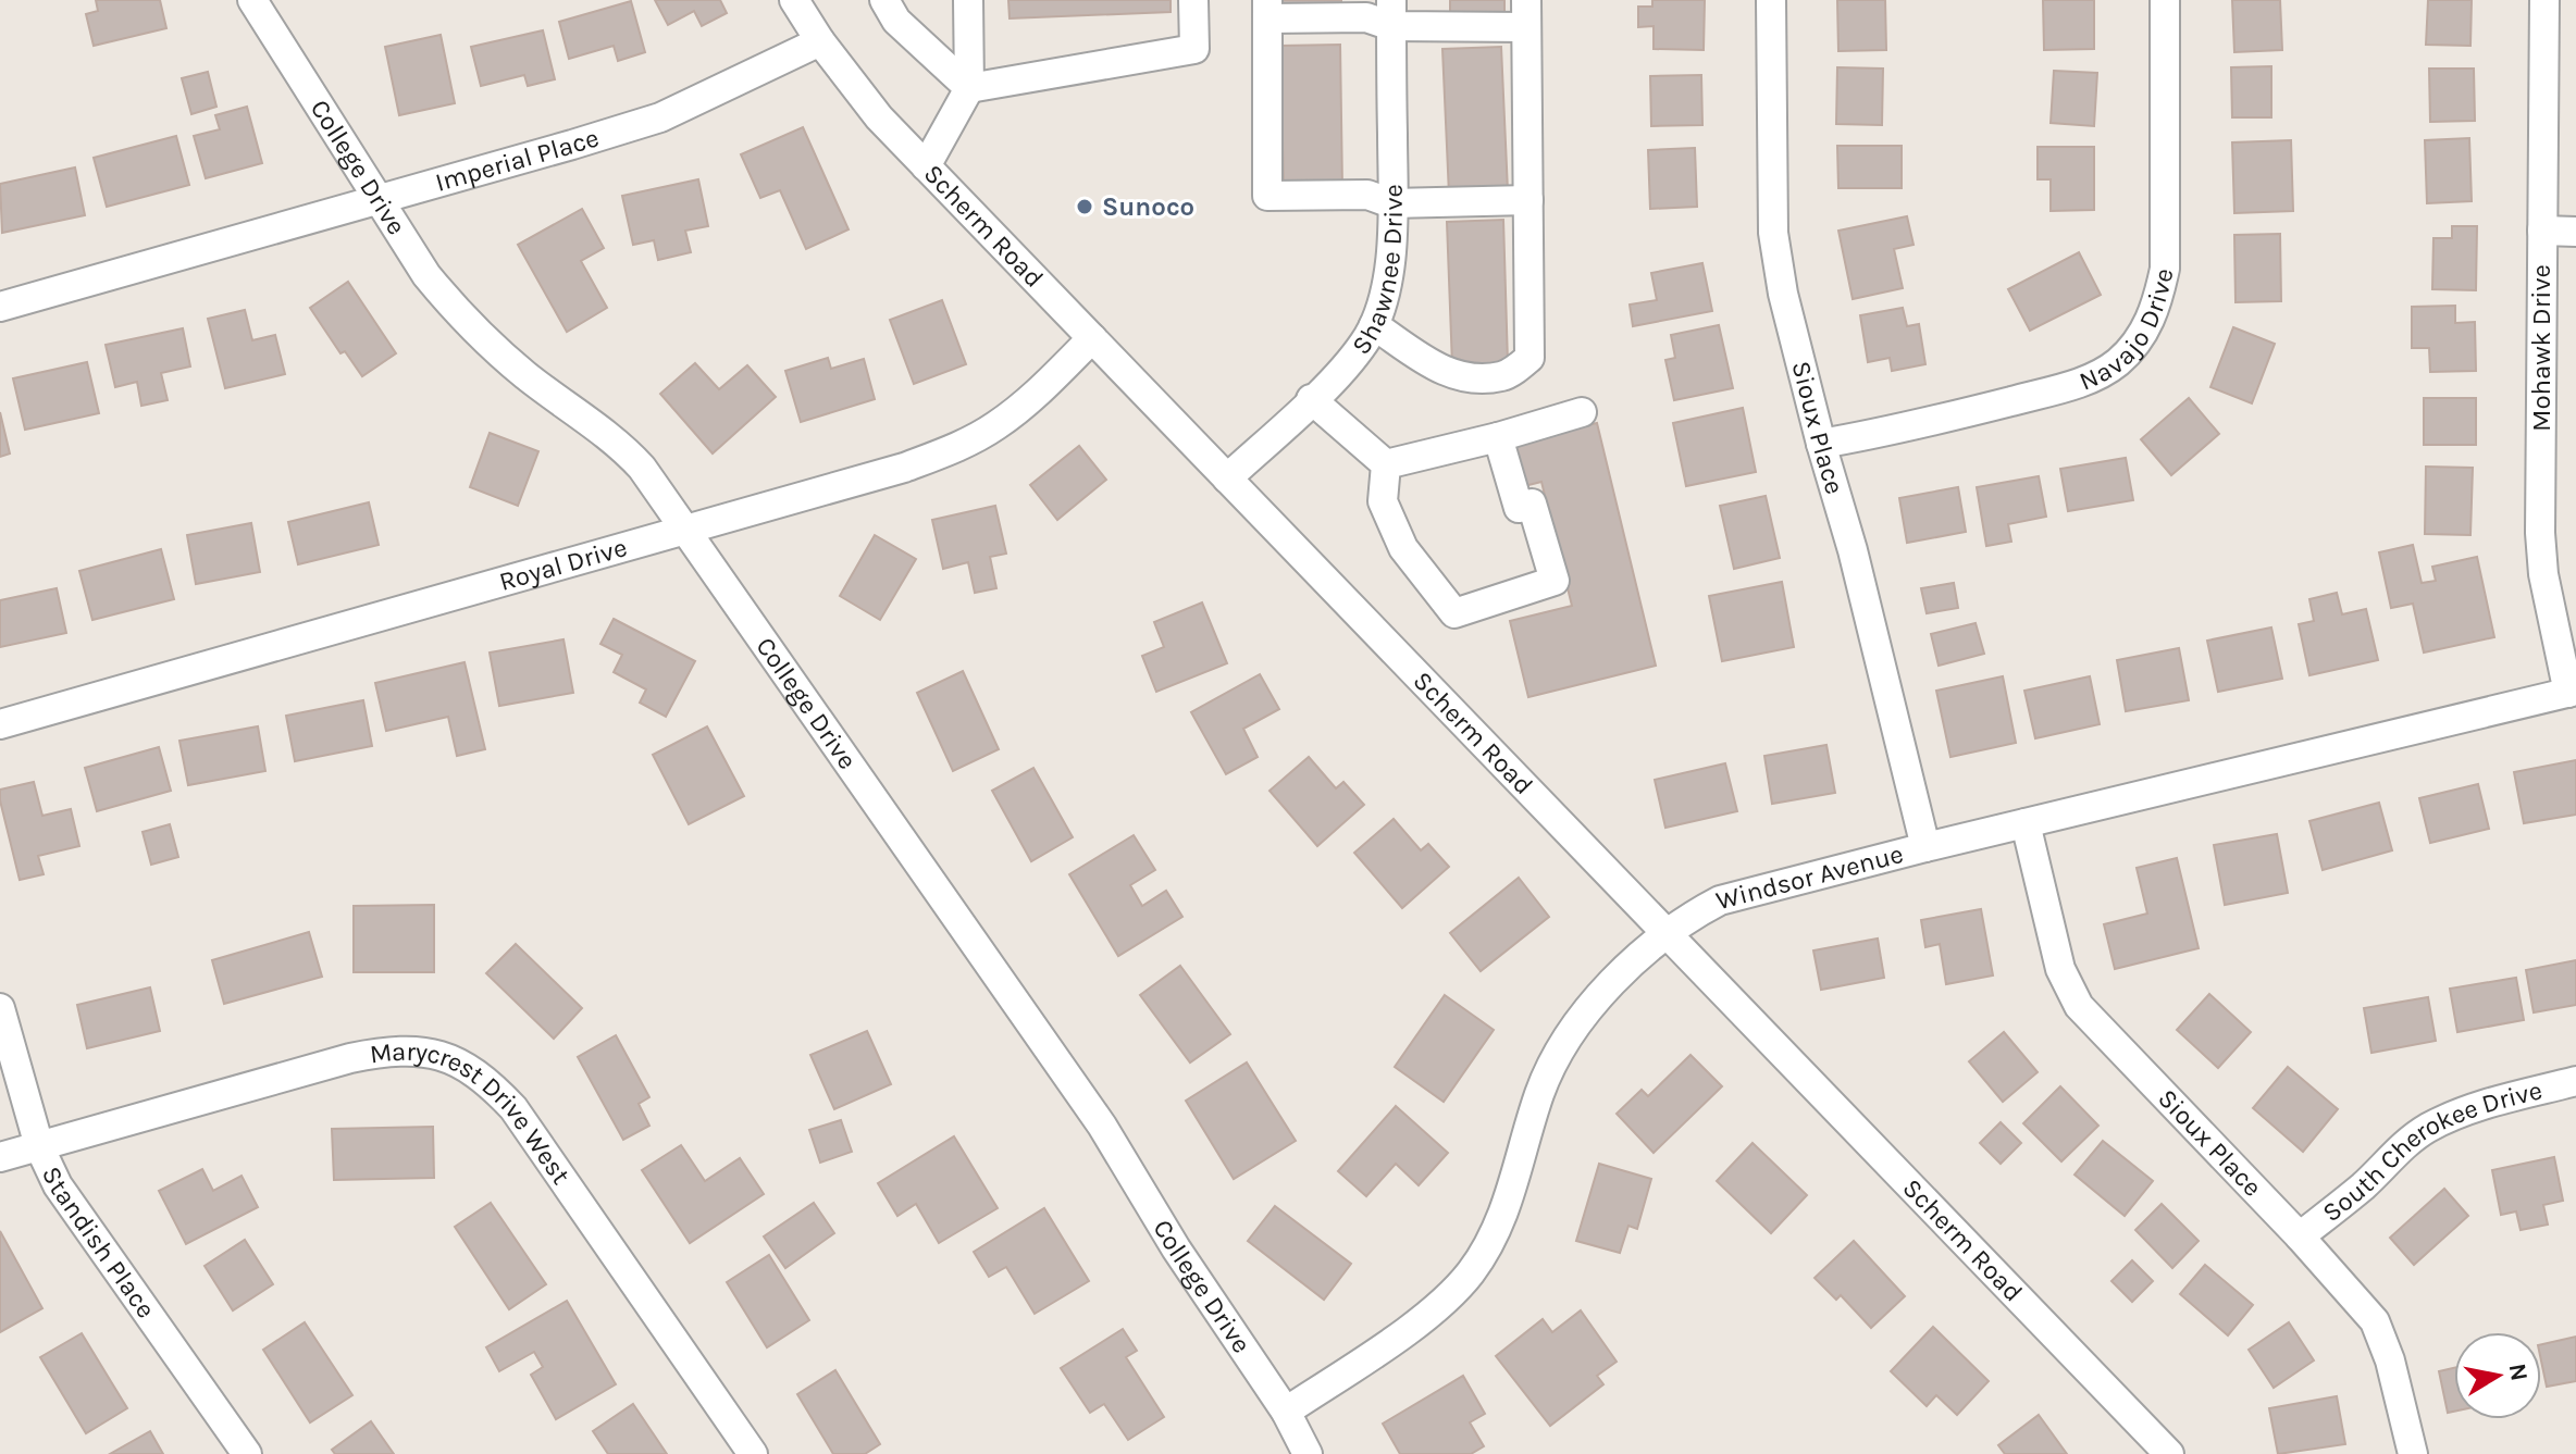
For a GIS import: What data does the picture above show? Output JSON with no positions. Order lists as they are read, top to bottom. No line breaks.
{"streets":{"street":["Imperial Place","College Drive","Scherm Road","Shawnee Drive","Navajo Drive","Mohawk Drive","Sioux Place","Royal Drive","Windsor Avenue","Marycrest Drive West","South Cherokee Drive","Standish Place"]},"crossings":[["Imperial Place","College Drive"],["Imperial Place","Scherm Road"],["College Drive","Royal Drive"],["College Drive","Windsor Avenue"],["Scherm Road","Shawnee Drive"],["Scherm Road","Royal Drive"],["Scherm Road","Windsor Avenue"],["Navajo Drive","Sioux Place"],["Mohawk Drive","Windsor Avenue"],["Sioux Place","Windsor Avenue"],["Sioux Place","South Cherokee Drive"],["Marycrest Drive West","Standish Place"]],"places":["Sunoco"],"north":"right"}
